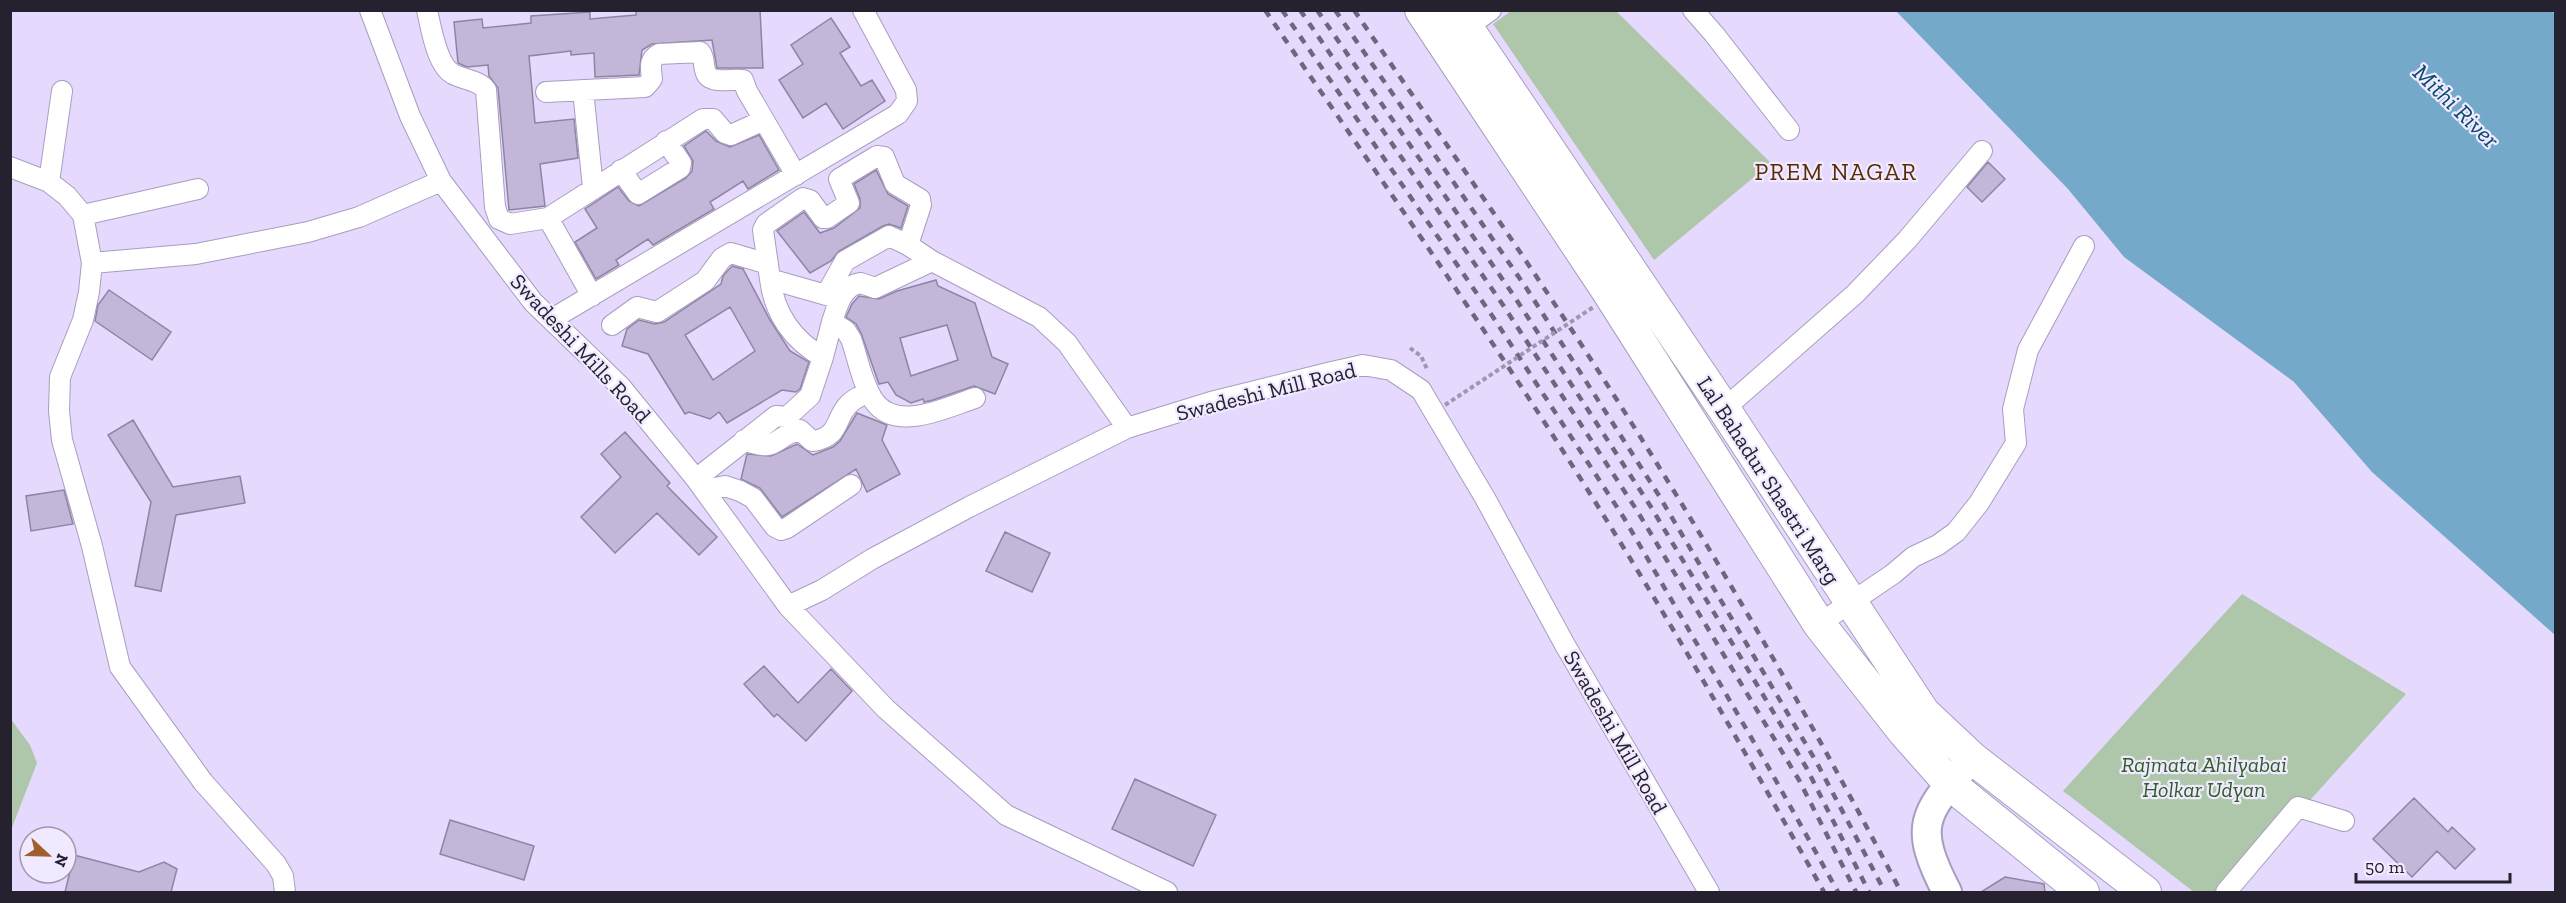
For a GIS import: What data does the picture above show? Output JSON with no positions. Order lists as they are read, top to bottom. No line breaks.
{"streets":{"main road":["Lal Bahadur Shastri Marg"],"street":["Swadeshi Mills Road","Swadeshi Mill Road"]},"crossings":[["Swadeshi Mills Road","Swadeshi Mill Road"]],"districts":["PREM NAGAR"],"water":["Mithi River"],"parks":["Rajmata Ahilyabai Holkar Udyan"],"scale_bar":"50 m","north":"right"}
